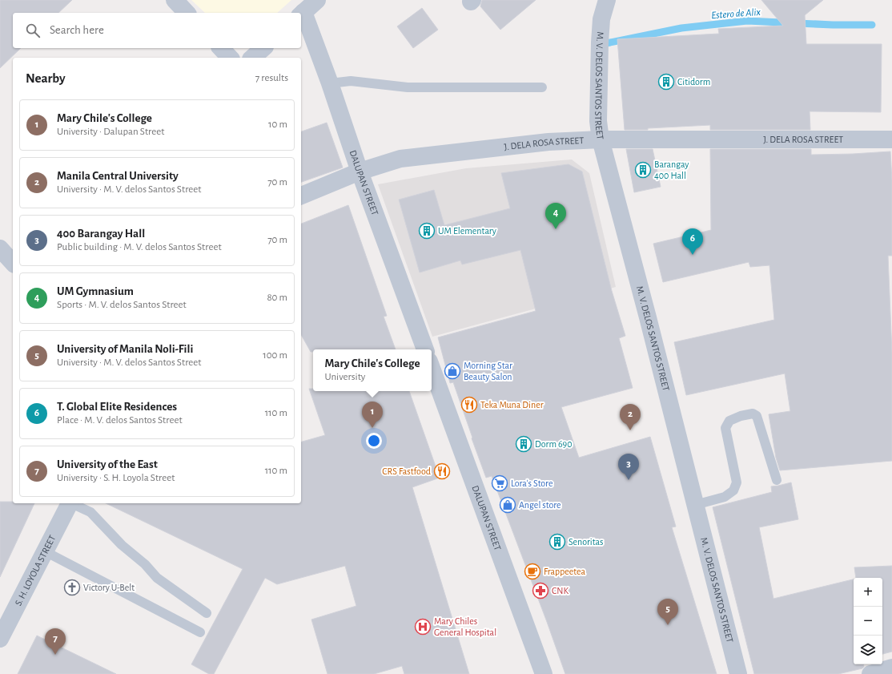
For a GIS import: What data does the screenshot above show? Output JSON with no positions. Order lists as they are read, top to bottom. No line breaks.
{"streets":{"street":["M. V. DELOS SANTOS STREET","J. DELA ROSA STREET","DALUPAN STREET","S. H. LOYOLA STREET"]},"crossings":[["M. V. DELOS SANTOS STREET","J. DELA ROSA STREET"],["J. DELA ROSA STREET","DALUPAN STREET"]],"water":["Estero de Alix"],"places":{"building":["Citidorm","Barangay 400 Hall","UM Elementary","Dorm 690","Senoritas"],"shop":["Morning Star Beauty Salon","Angel store"],"restaurant":["Teka Muna Diner","CRS Fastfood"],"supermarket":["Lora's Store"],"cafe":["Frappeetea"],"church":["Victory U-Belt"],"pharmacy":["CNK"],"hospital":["Mary Chiles General Hospital"]},"page":{"search":"Search here","heading":["Nearby","7 results"],"list":[{"mark":"1","name":"Mary Chile's College","note":"University · Dalupan Street","value":"10 m"},{"mark":"2","name":"Manila Central University","note":"University · M. V. delos Santos Street","value":"70 m"},{"mark":"3","name":"400 Barangay Hall","note":"Public building · M. V. delos Santos Street","value":"70 m"},{"mark":"4","name":"UM Gymnasium","note":"Sports · M. V. delos Santos Street","value":"80 m"},{"mark":"5","name":"University of Manila Noli-Fili","note":"University · M. V. delos Santos Street","value":"100 m"},{"mark":"6","name":"T. Global Elite Residences","note":"Place · M. V. delos Santos Street","value":"110 m"},{"mark":"7","name":"University of the East","note":"University · S. H. Loyola Street","value":"110 m"}],"pins":["4","6","1","2","3","5","7"],"popup":["Mary Chile's College","University"],"map_buttons":["+","−"]}}
